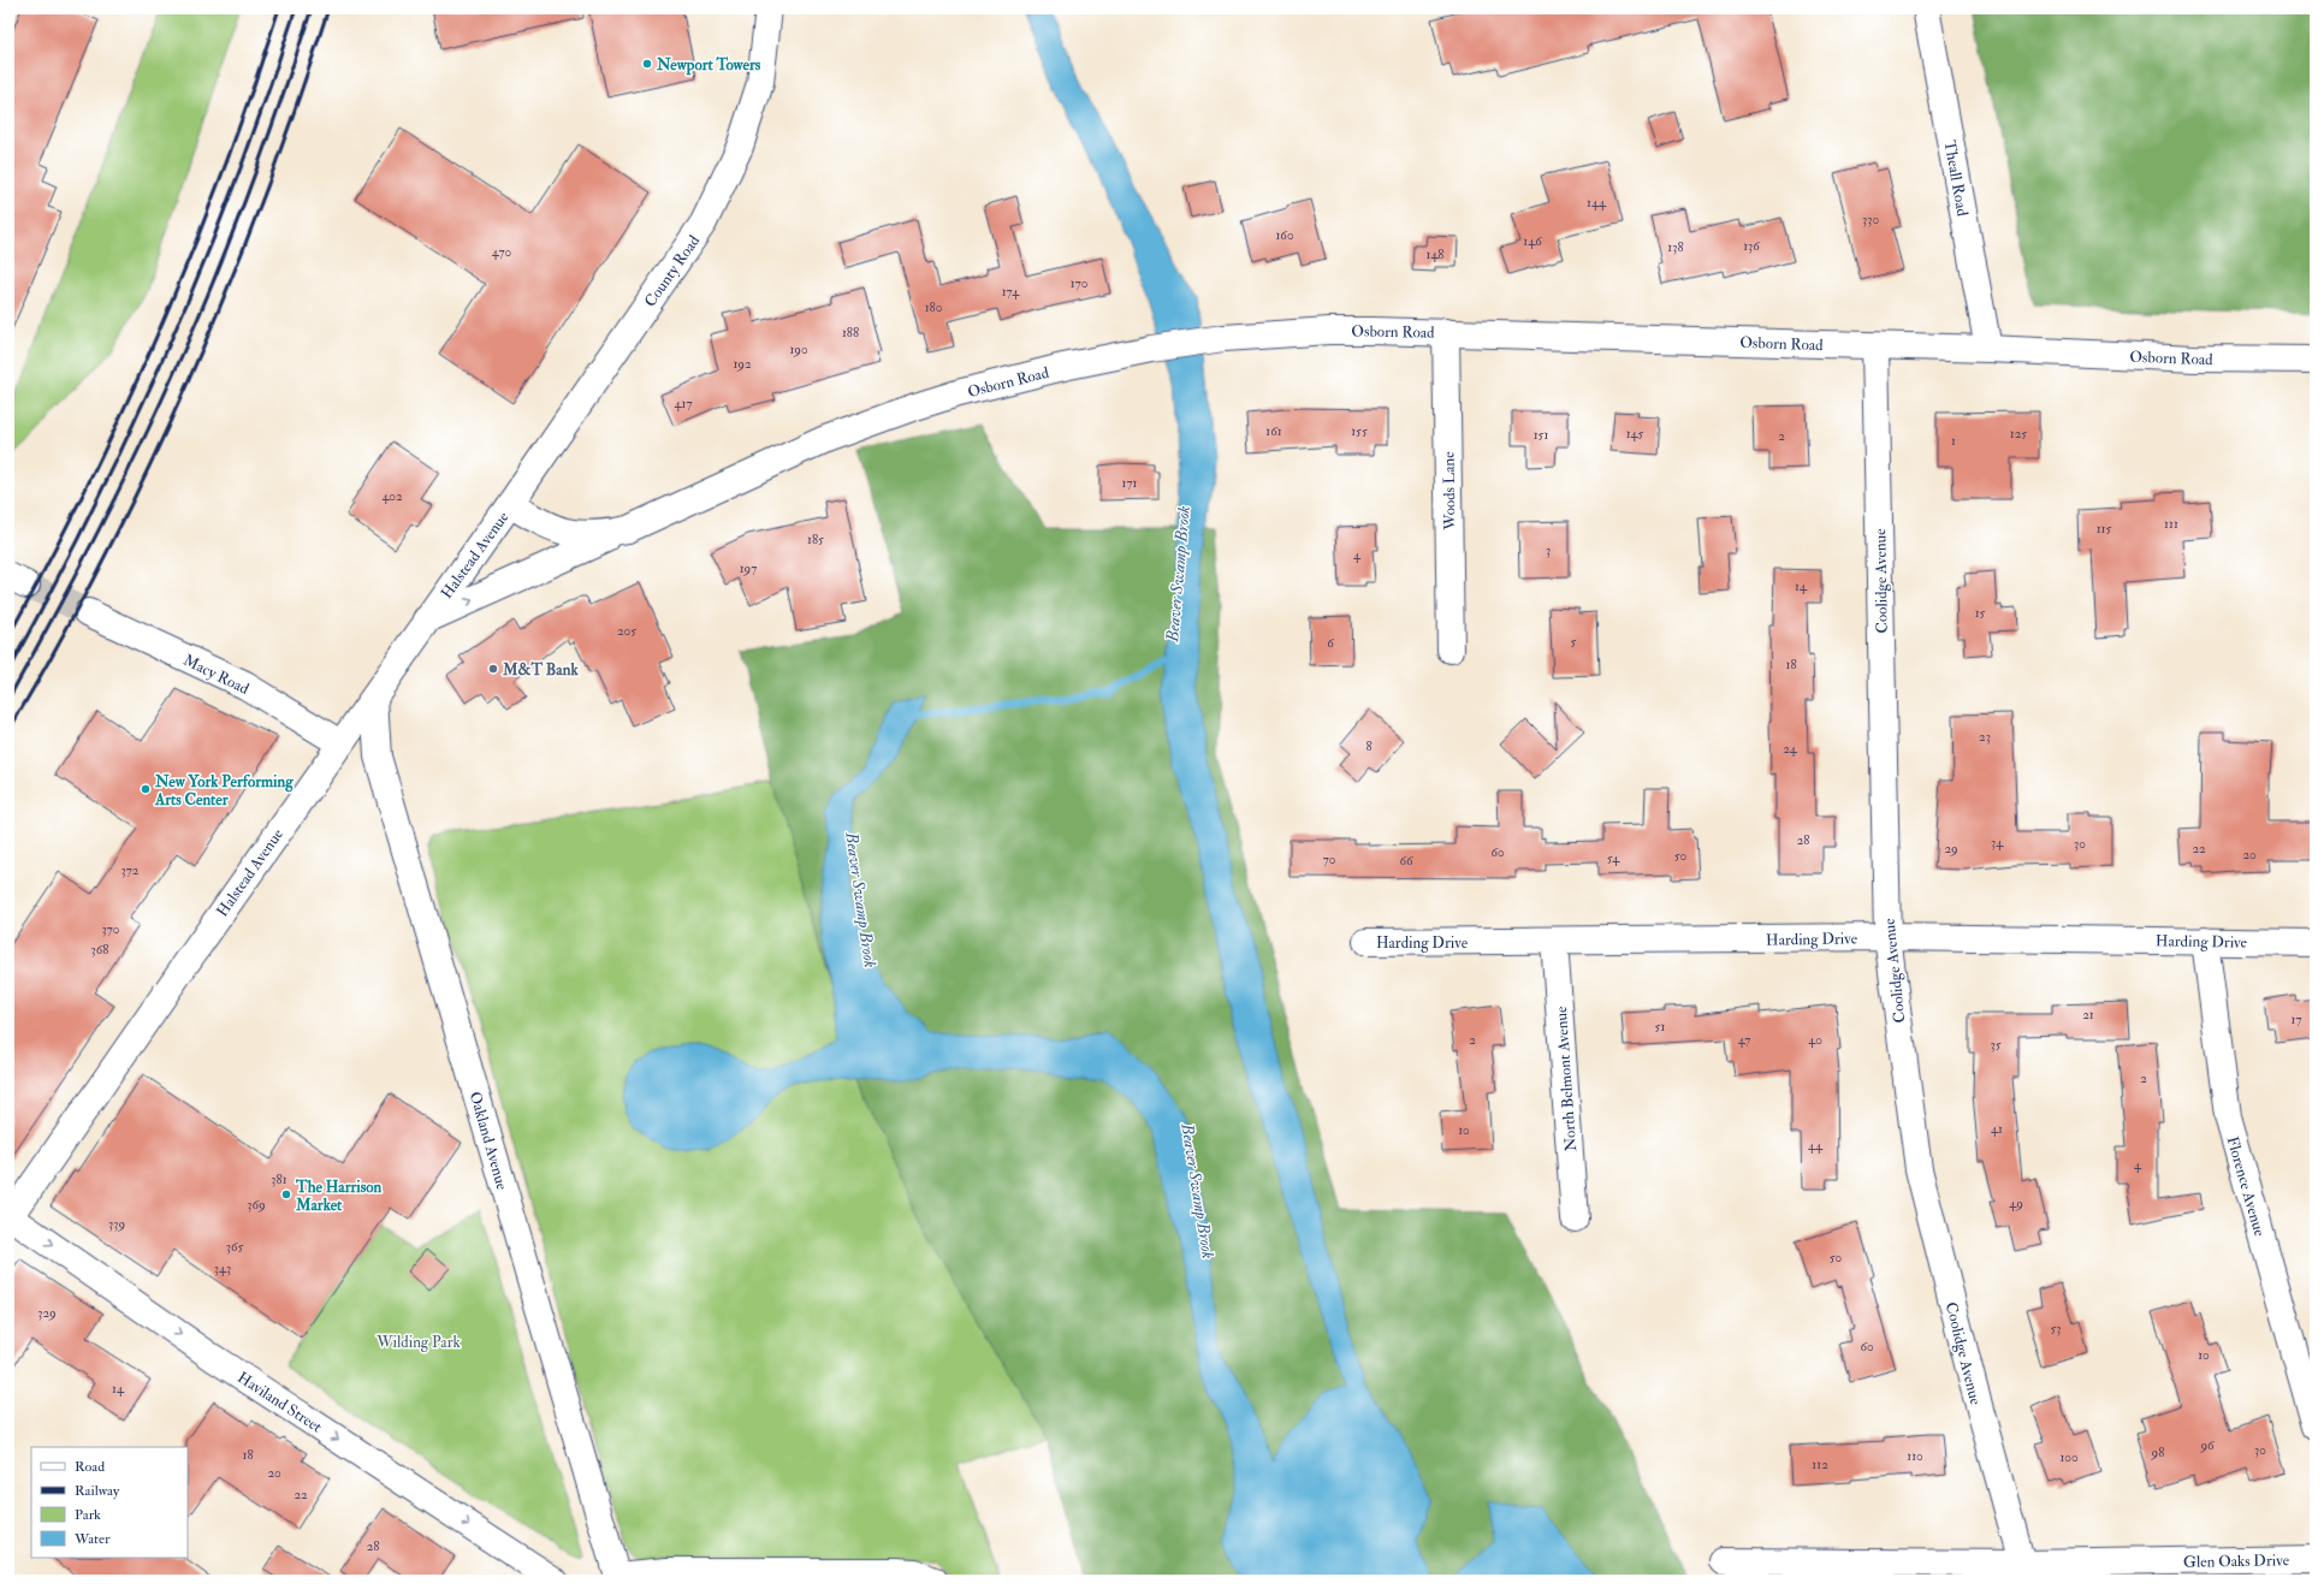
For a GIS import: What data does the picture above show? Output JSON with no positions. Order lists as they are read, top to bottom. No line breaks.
{"streets":{"street":["Theall Road","County Road","Osborn Road","Woods Lane","Halstead Avenue","Coolidge Avenue","Macy Road","Harding Drive","North Belmont Avenue","Oakland Avenue","Florence Avenue","Haviland Street","Glen Oaks Drive"]},"crossings":[["Theall Road","Osborn Road"],["County Road","Osborn Road"],["County Road","Halstead Avenue"],["Osborn Road","Woods Lane"],["Osborn Road","Halstead Avenue"],["Osborn Road","Coolidge Avenue"],["Halstead Avenue","Macy Road"],["Halstead Avenue","Oakland Avenue"],["Halstead Avenue","Haviland Street"],["Coolidge Avenue","Harding Drive"],["Coolidge Avenue","Glen Oaks Drive"],["Harding Drive","North Belmont Avenue"],["Harding Drive","Florence Avenue"]],"one_way":["Haviland Street"],"water":["Beaver Swamp Brook"],"parks":["Wilding Park"],"places":["Newport Towers","M&T Bank","New York Performing Arts Center","The Harrison Market"],"house_numbers":["144","330","160","146","136","138","470","148","170","174","180","188","190","192","417","161","155","145","125","151","2","1","171","402","111","115","185","3","4","197","14","15","205","5","6","18","23","8","24","28","34","30","29","22","60","20","50","54","70","66","372","370","368","21","17","51","2","47","40","35","2","41","10","44","4","381","49","369","339","365","50","343","329","53","60","10","14","96","30","98","18","110","100","112","20","22","28"],"legend":["Road","Railway","Park","Water"]}
